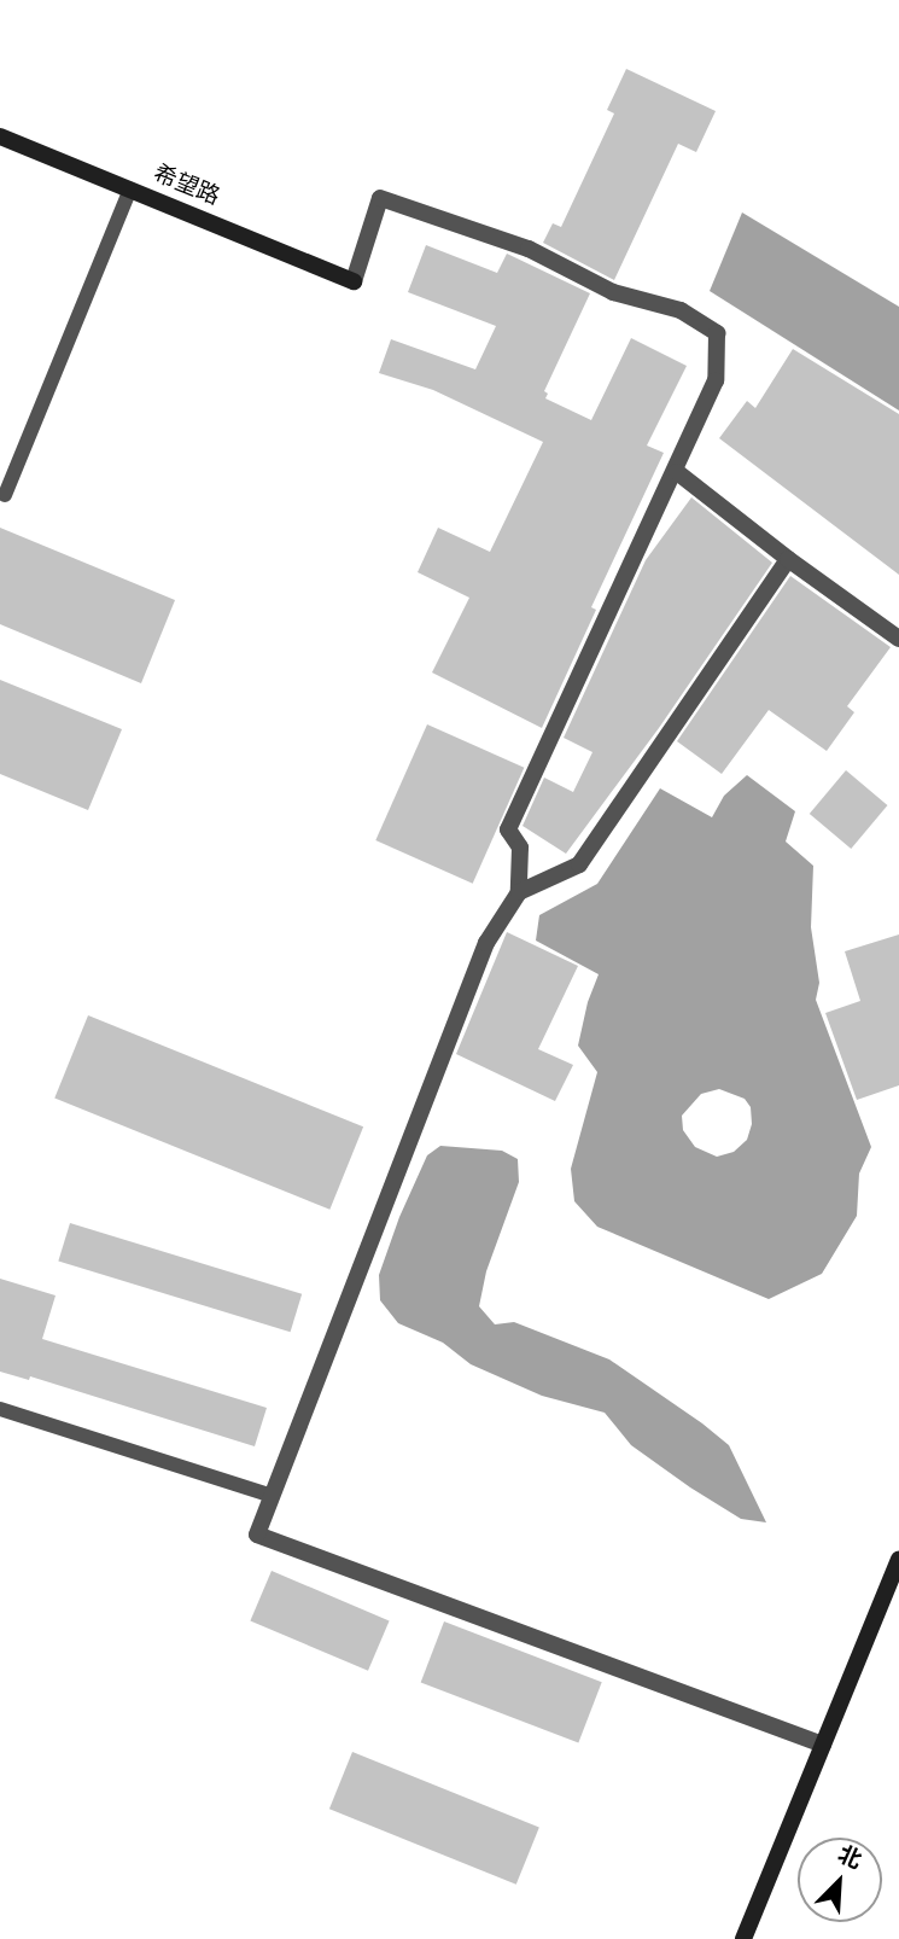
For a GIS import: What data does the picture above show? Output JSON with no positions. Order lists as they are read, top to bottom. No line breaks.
{"streets":{"street":["希望路"]},"north":"top right"}
